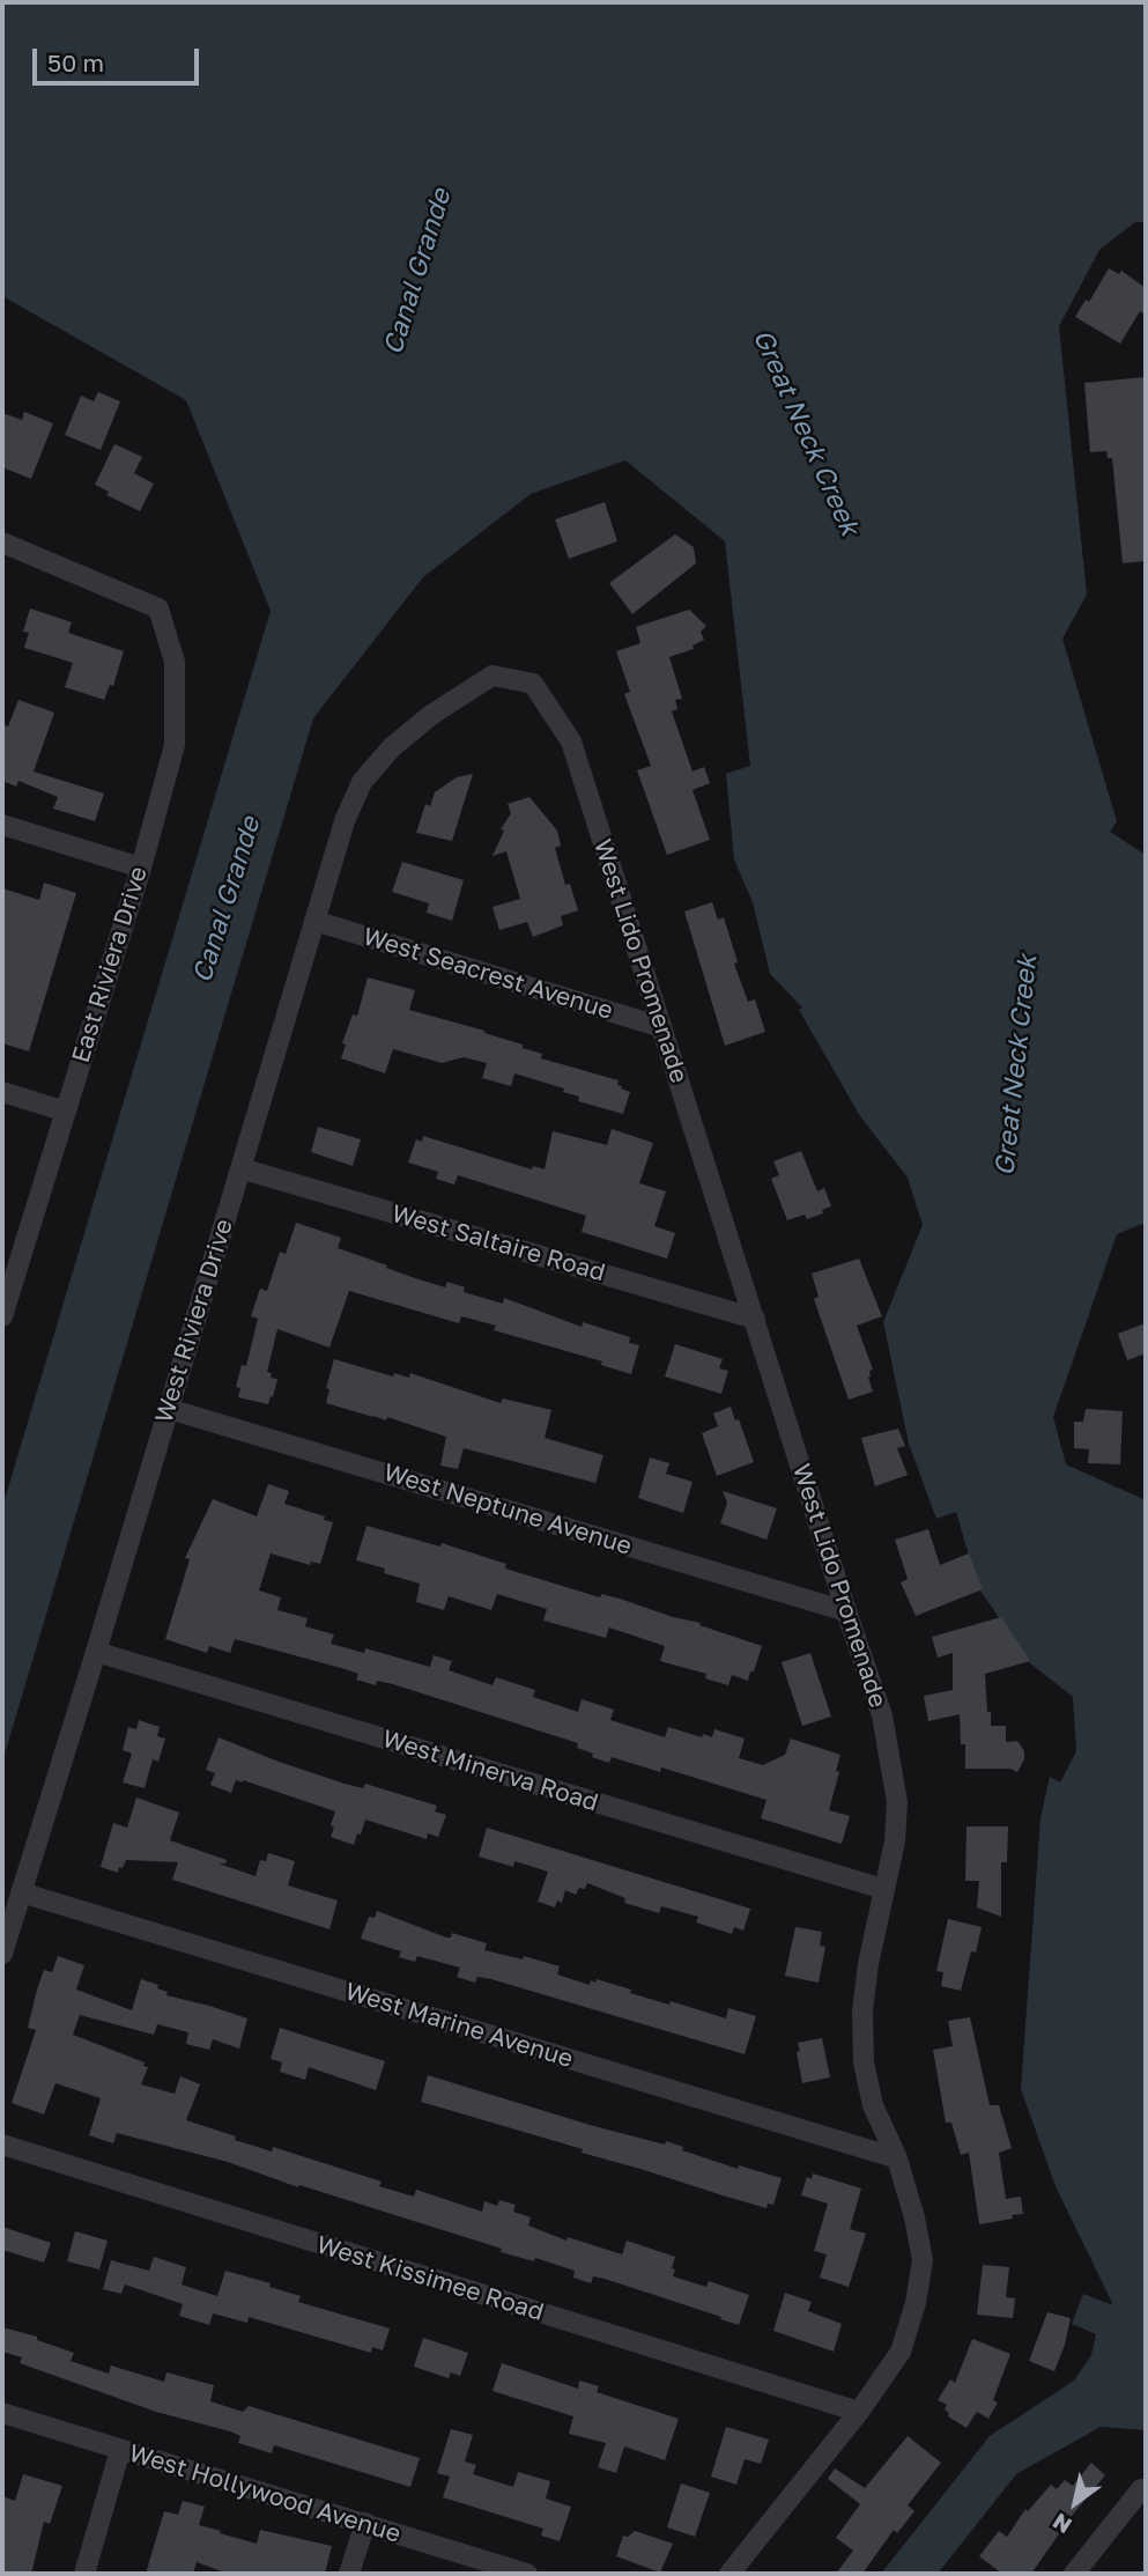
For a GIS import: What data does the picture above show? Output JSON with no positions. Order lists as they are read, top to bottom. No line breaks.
{"streets":{"street":["West Lido Promenade","East Riviera Drive","West Seacrest Avenue","West Saltaire Road","West Riviera Drive","West Neptune Avenue","West Minerva Road","West Marine Avenue","West Kissimee Road","West Hollywood Avenue"]},"crossings":[["West Lido Promenade","West Seacrest Avenue"],["West Lido Promenade","West Saltaire Road"],["West Lido Promenade","West Riviera Drive"],["West Lido Promenade","West Neptune Avenue"],["West Lido Promenade","West Minerva Road"],["West Lido Promenade","West Marine Avenue"],["West Lido Promenade","West Kissimee Road"],["West Seacrest Avenue","West Riviera Drive"],["West Saltaire Road","West Riviera Drive"],["West Riviera Drive","West Neptune Avenue"],["West Riviera Drive","West Minerva Road"],["West Riviera Drive","West Marine Avenue"]],"water":["Canal Grande","Great Neck Creek"],"scale_bar":"50 m","north":"bottom left"}
